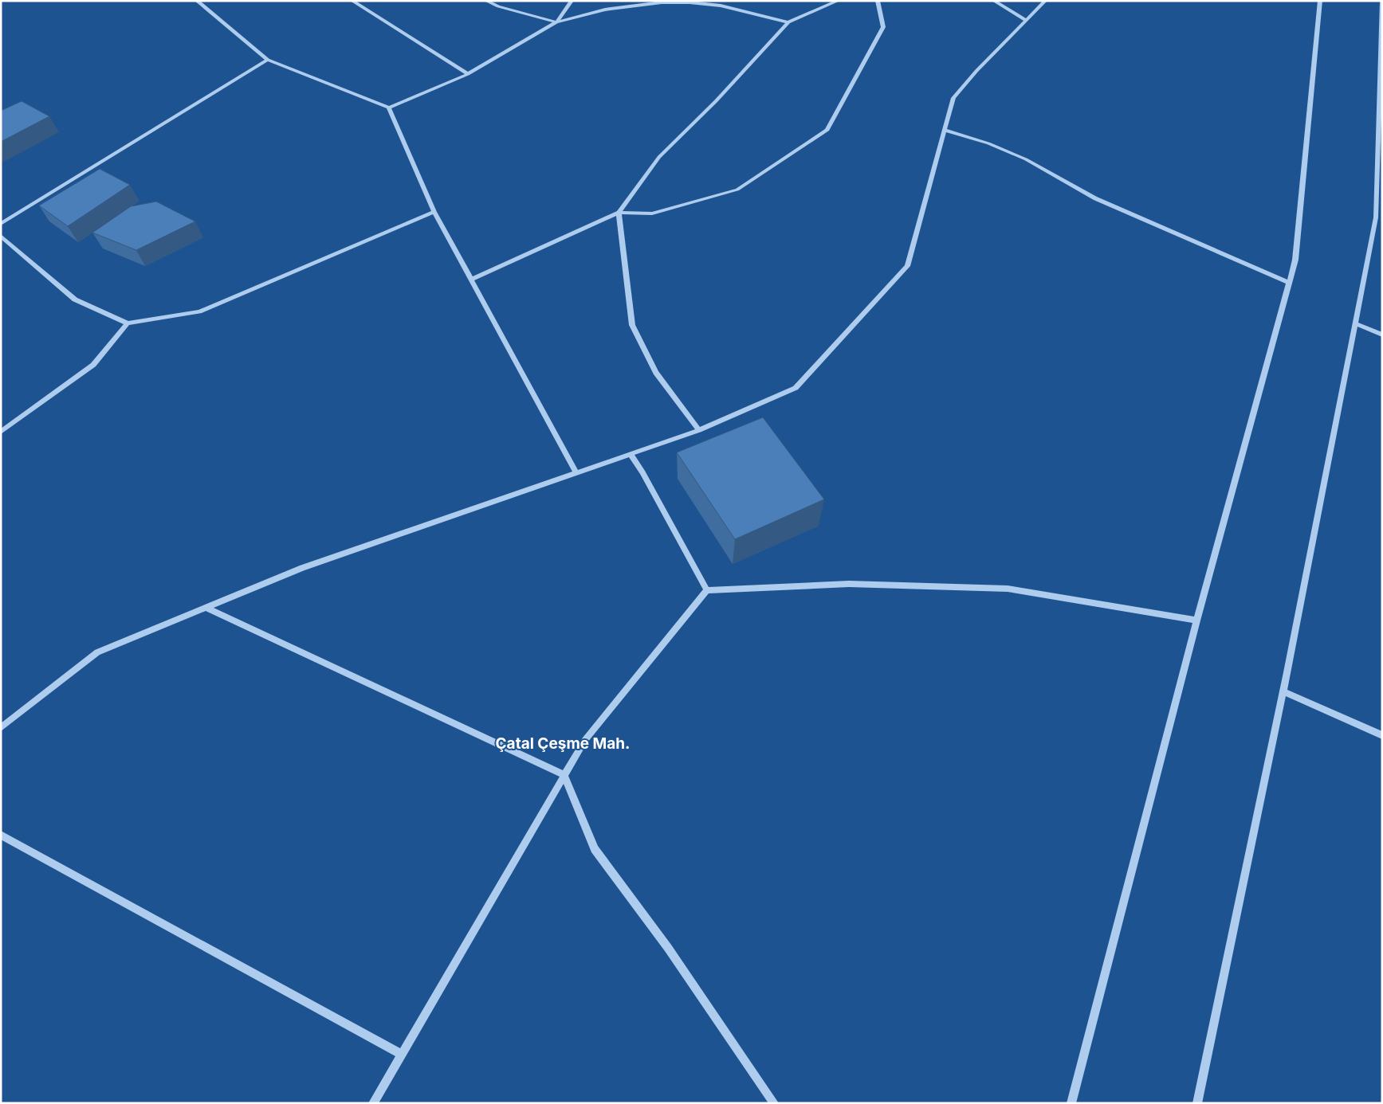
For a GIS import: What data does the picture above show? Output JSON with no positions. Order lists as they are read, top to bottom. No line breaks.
{"districts":["Çatal Çeşme Mah."]}
